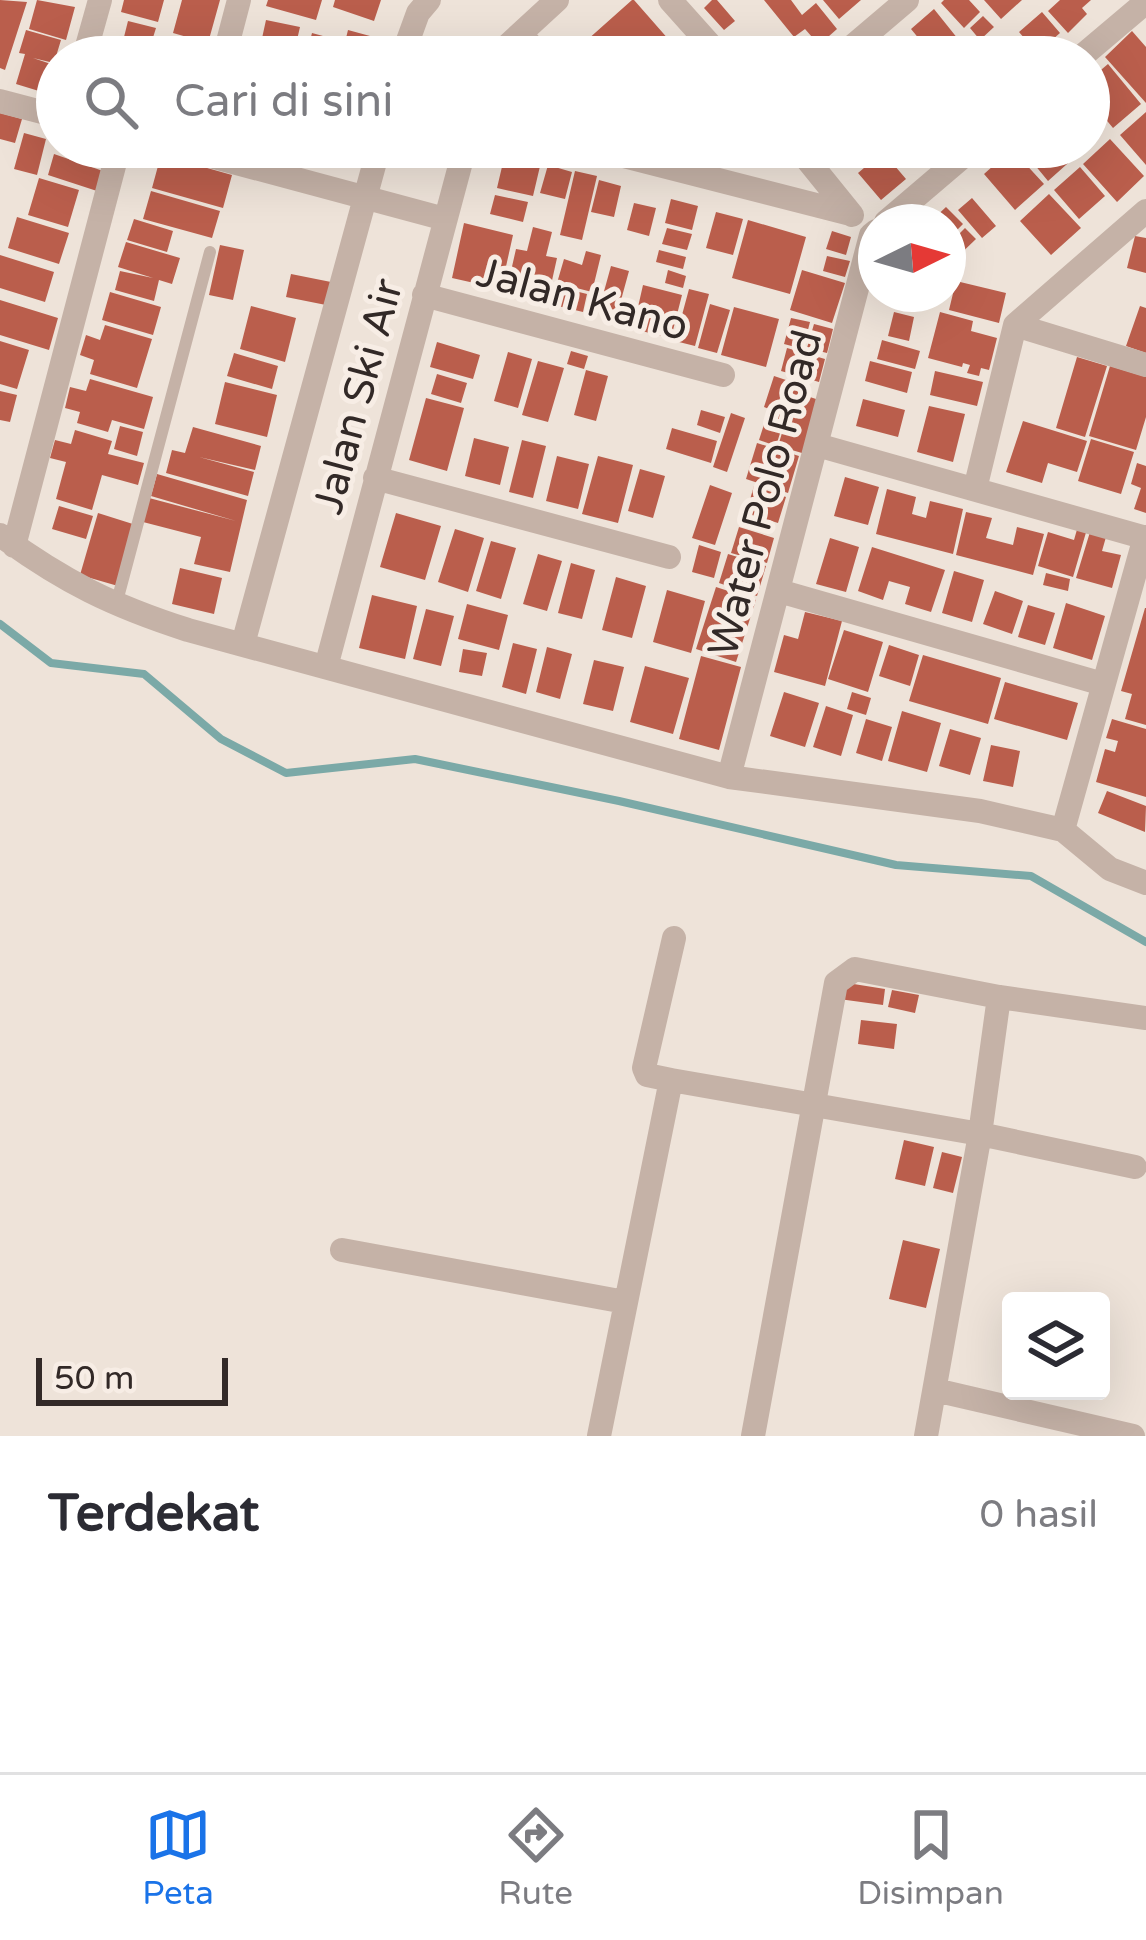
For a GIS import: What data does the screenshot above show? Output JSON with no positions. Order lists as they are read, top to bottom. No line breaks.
{"streets":{"street":["Jalan Kano","Jalan Ski Air","Water Polo Road"]},"crossings":[["Jalan Kano","Jalan Ski Air"]],"scale_bar":"50 m","north":"right","page":{"search":"Cari di sini","scale":"50 m","heading":["Terdekat","0 hasil"],"nav":["Peta","Rute","Disimpan"]}}
